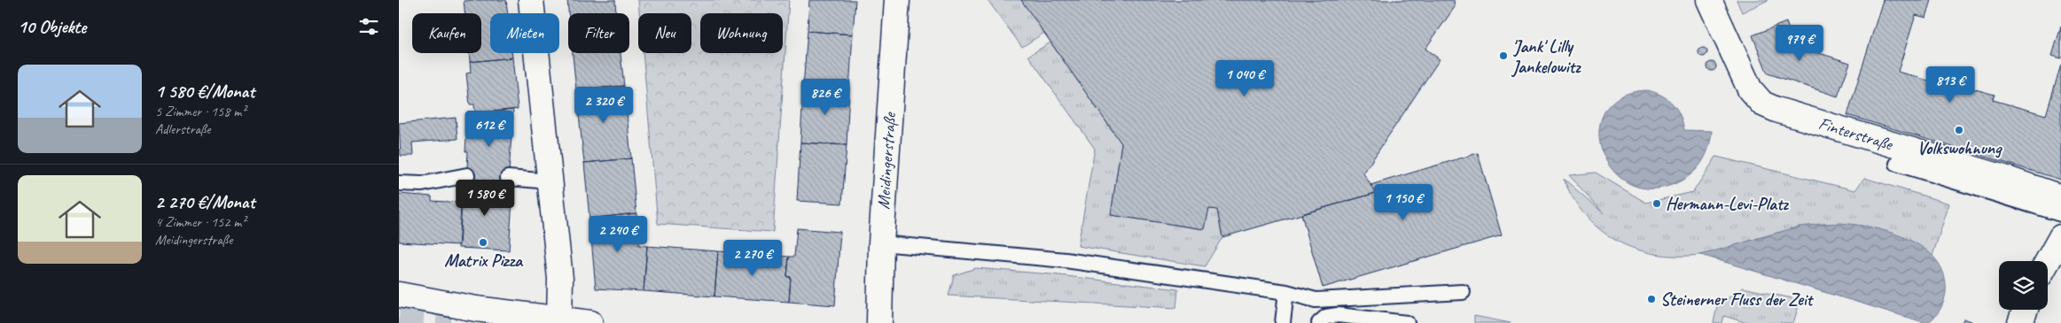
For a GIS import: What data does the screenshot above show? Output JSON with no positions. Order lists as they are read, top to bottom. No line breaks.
{"streets":{"street":["Finterstraße","Meidingerstraße"]},"places":["'Jank' Lilly Jankelowitz","Volkswohnung","Hermann-Levi-Platz","Matrix Pizza","Steinerner Fluss der Zeit"],"page":{"heading":"10 Objekte","chip":["Kaufen","Mieten","Filter","Neu","Wohnung"],"price":["979 €","1 040 €","813 €","826 €","2 320 €","612 €","1 580 €","1 150 €","2 240 €","2 270 €"],"list":[{"name":"1 580 €/Monat","note":"5 Zimmer · 158 m² · Adlerstraße"},{"name":"2 270 €/Monat","note":"4 Zimmer · 152 m² · Meidingerstraße"}]}}
